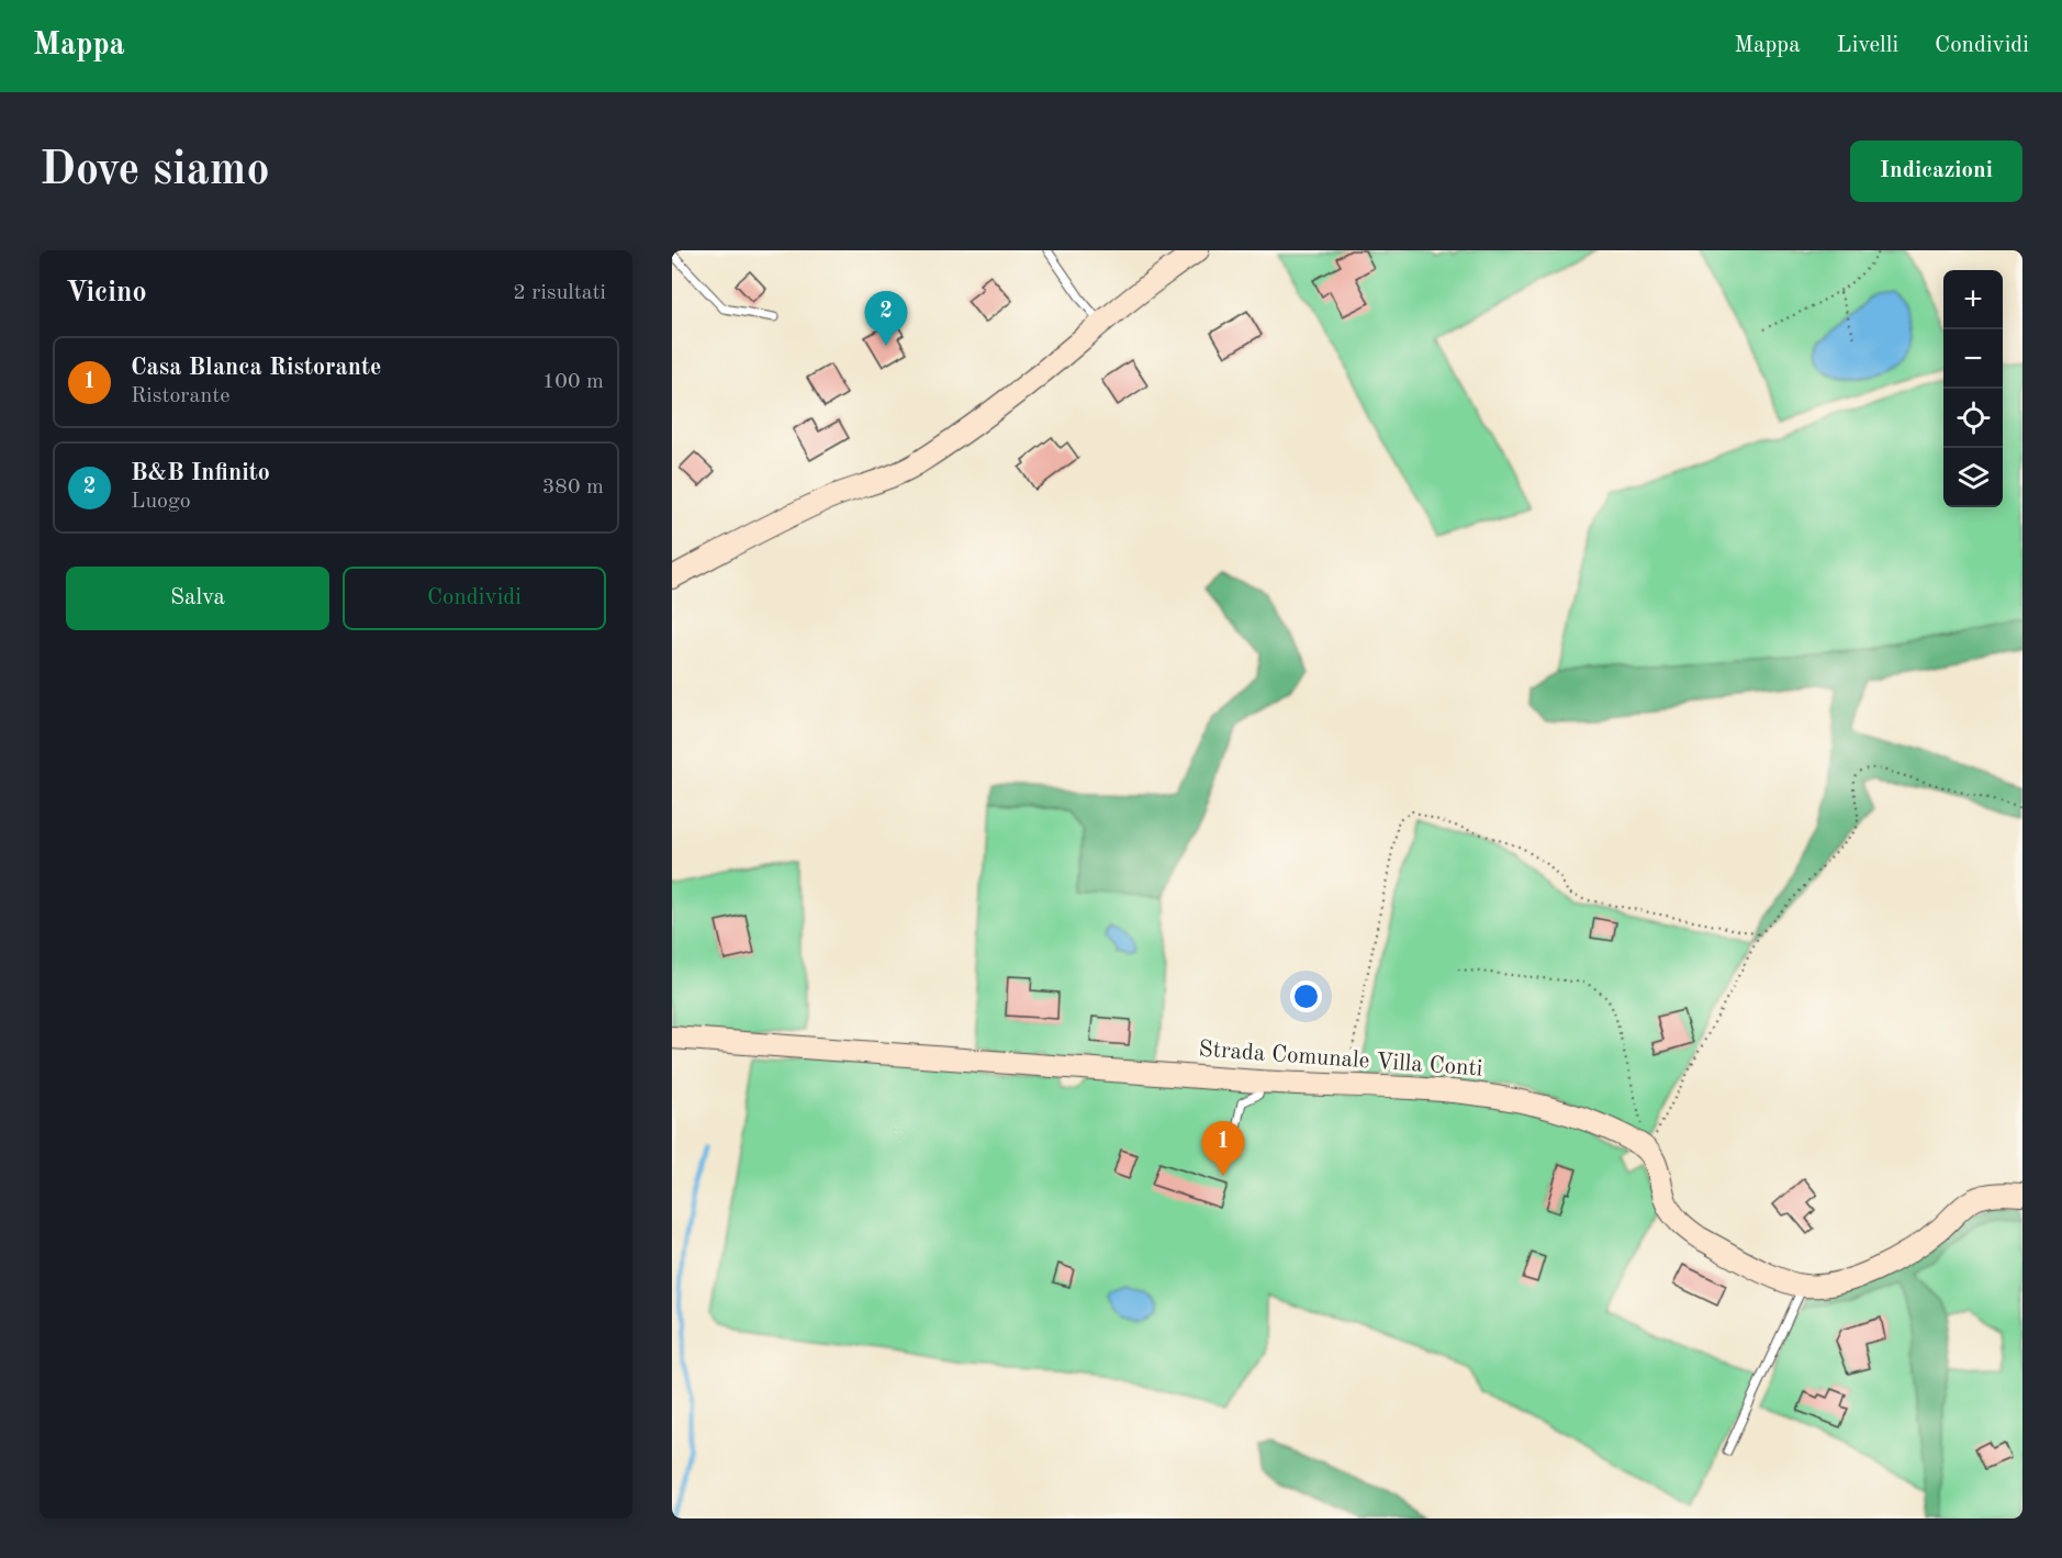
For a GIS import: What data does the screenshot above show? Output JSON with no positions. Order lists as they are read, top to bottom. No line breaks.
{"streets":{"street":["Strada Comunale Villa Conti"]},"page":{"header":"Mappa","nav":["Mappa","Livelli","Condividi"],"buttons":["Indicazioni",["Salva","Condividi"]],"title":"Dove siamo","heading":["Vicino","2 risultati"],"map_buttons":["+","−"],"pins":["2","1"],"list":[{"mark":"1","name":"Casa Blanca Ristorante","note":"Ristorante","value":"100 m"},{"mark":"2","name":"B&B Infinito","note":"Luogo","value":"380 m"}]}}
